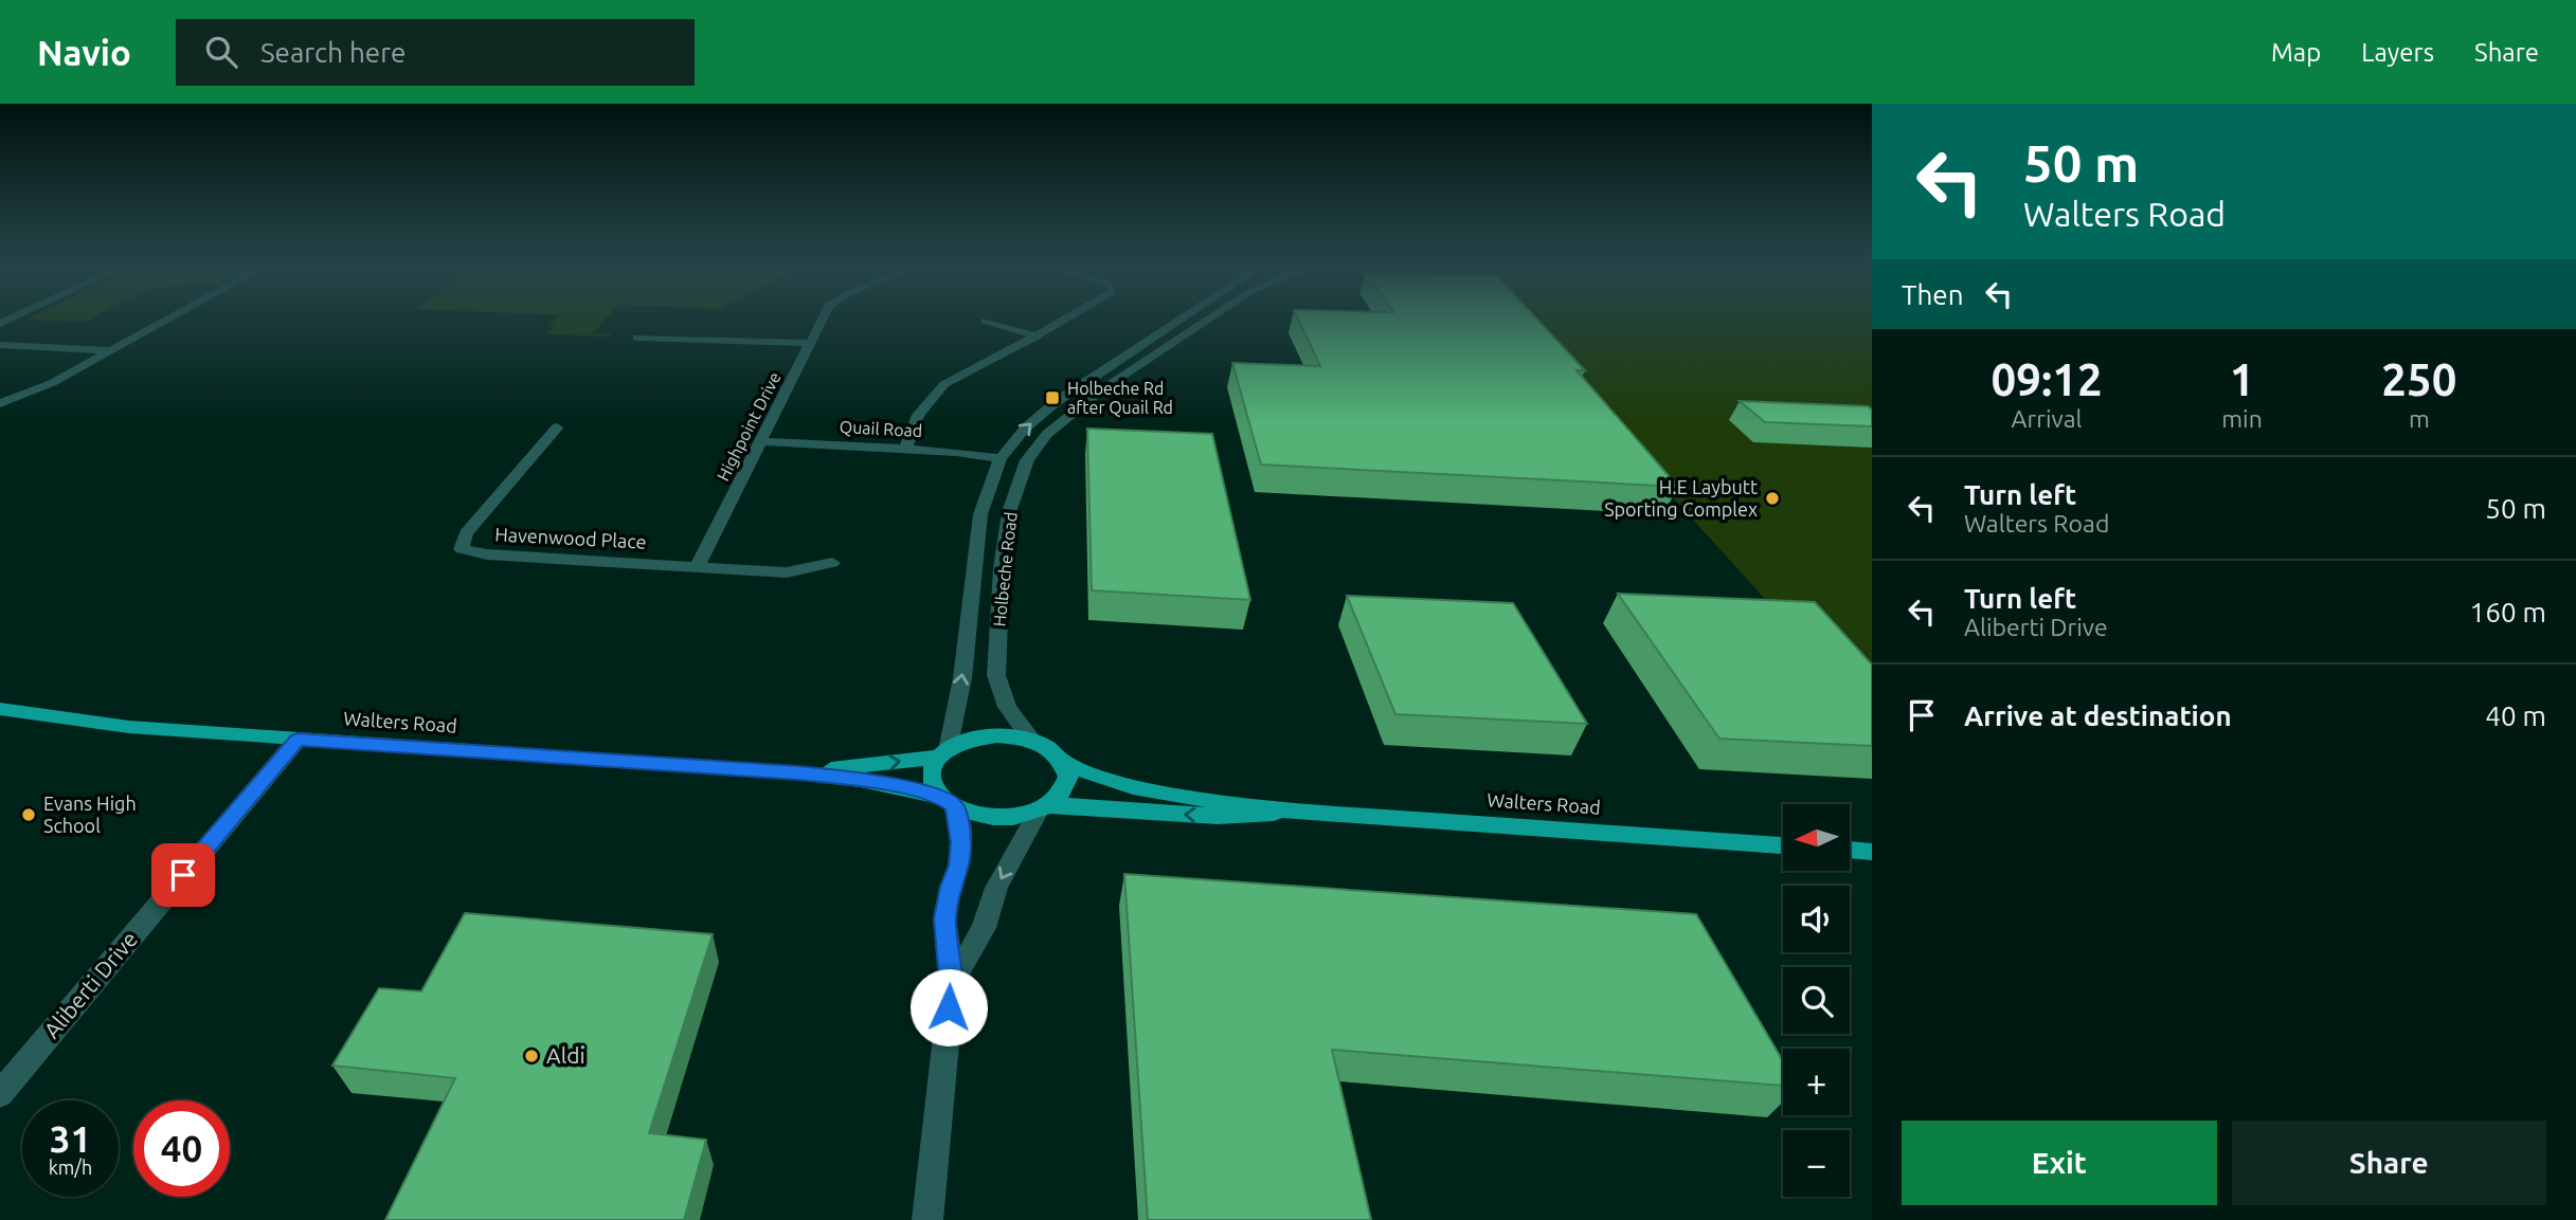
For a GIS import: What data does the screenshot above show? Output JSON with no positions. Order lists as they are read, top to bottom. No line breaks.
{"streets":{"main road":["Walters Road"],"street":["Highpoint Drive","Quail Road","Havenwood Place","Holbeche Road","Aliberti Drive"]},"crossings":[["Highpoint Drive","Quail Road"],["Highpoint Drive","Havenwood Place"],["Quail Road","Holbeche Road"],["Holbeche Road","Walters Road"],["Walters Road","Aliberti Drive"]],"one_way":["Holbeche Road"],"places":{"transit":["Holbeche Rd after Quail Rd"],"other":["H.E Laybutt Sporting Complex","Evans High School","Aldi"]},"north":"left","page":{"header":"Navio","search":"Search here","nav":["Map","Layers","Share"],"turn":["50 m","Walters Road"],"then":"Then","eta":["09:12","Arrival","1","min","250","m"],"list":[{"name":"Turn left","note":"Walters Road","value":"50 m"},{"name":"Turn left","note":"Aliberti Drive","value":"160 m"},{"name":"Arrive at destination","value":"40 m"}],"map_buttons":["+","−"],"speed":"31 km/h","limit":"40","buttons":["Exit","Share"]}}
